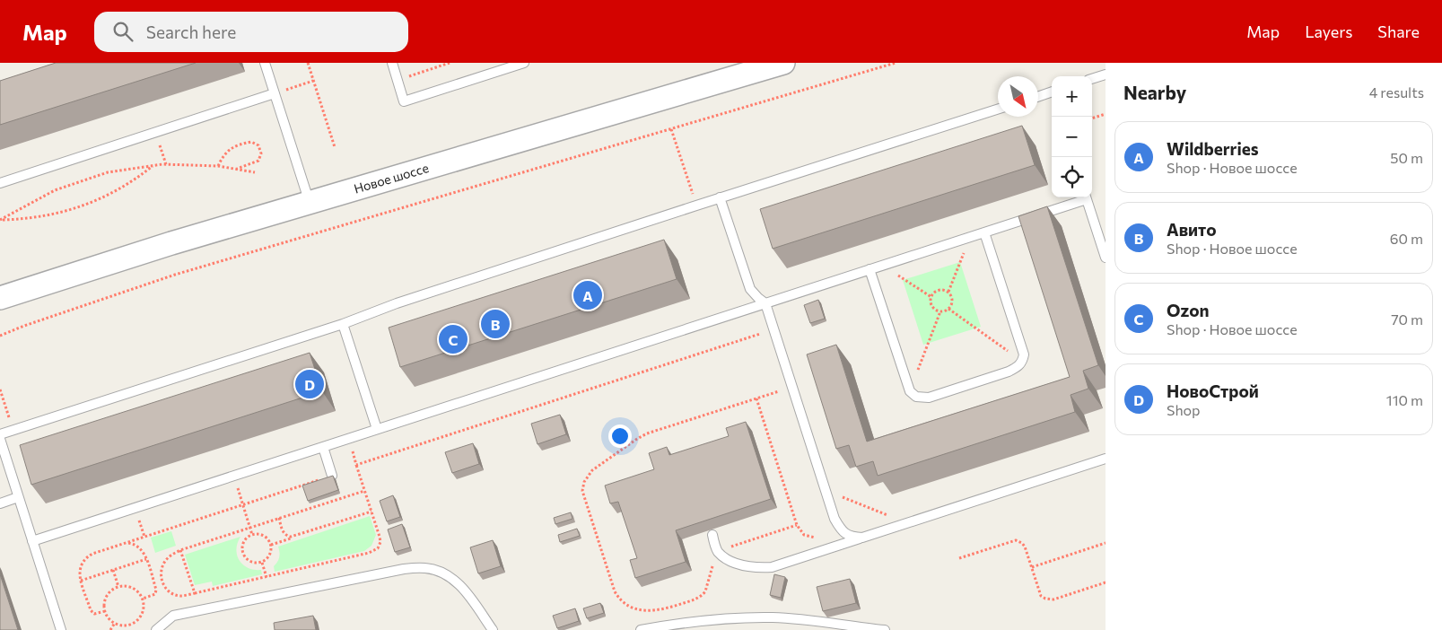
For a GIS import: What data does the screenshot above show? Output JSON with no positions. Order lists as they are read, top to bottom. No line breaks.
{"streets":{"street":["Новое шоссе"]},"north":"bottom right","page":{"header":"Map","search":"Search here","nav":["Map","Layers","Share"],"heading":["Nearby","4 results"],"map_buttons":["+","−"],"list":[{"mark":"A","name":"Wildberries","note":"Shop · Новое шоссе","value":"50 m"},{"mark":"B","name":"Авито","note":"Shop · Новое шоссе","value":"60 m"},{"mark":"C","name":"Ozon","note":"Shop · Новое шоссе","value":"70 m"},{"mark":"D","name":"НовоСтрой","note":"Shop","value":"110 m"}],"pins":["A","B","C","D"]}}
